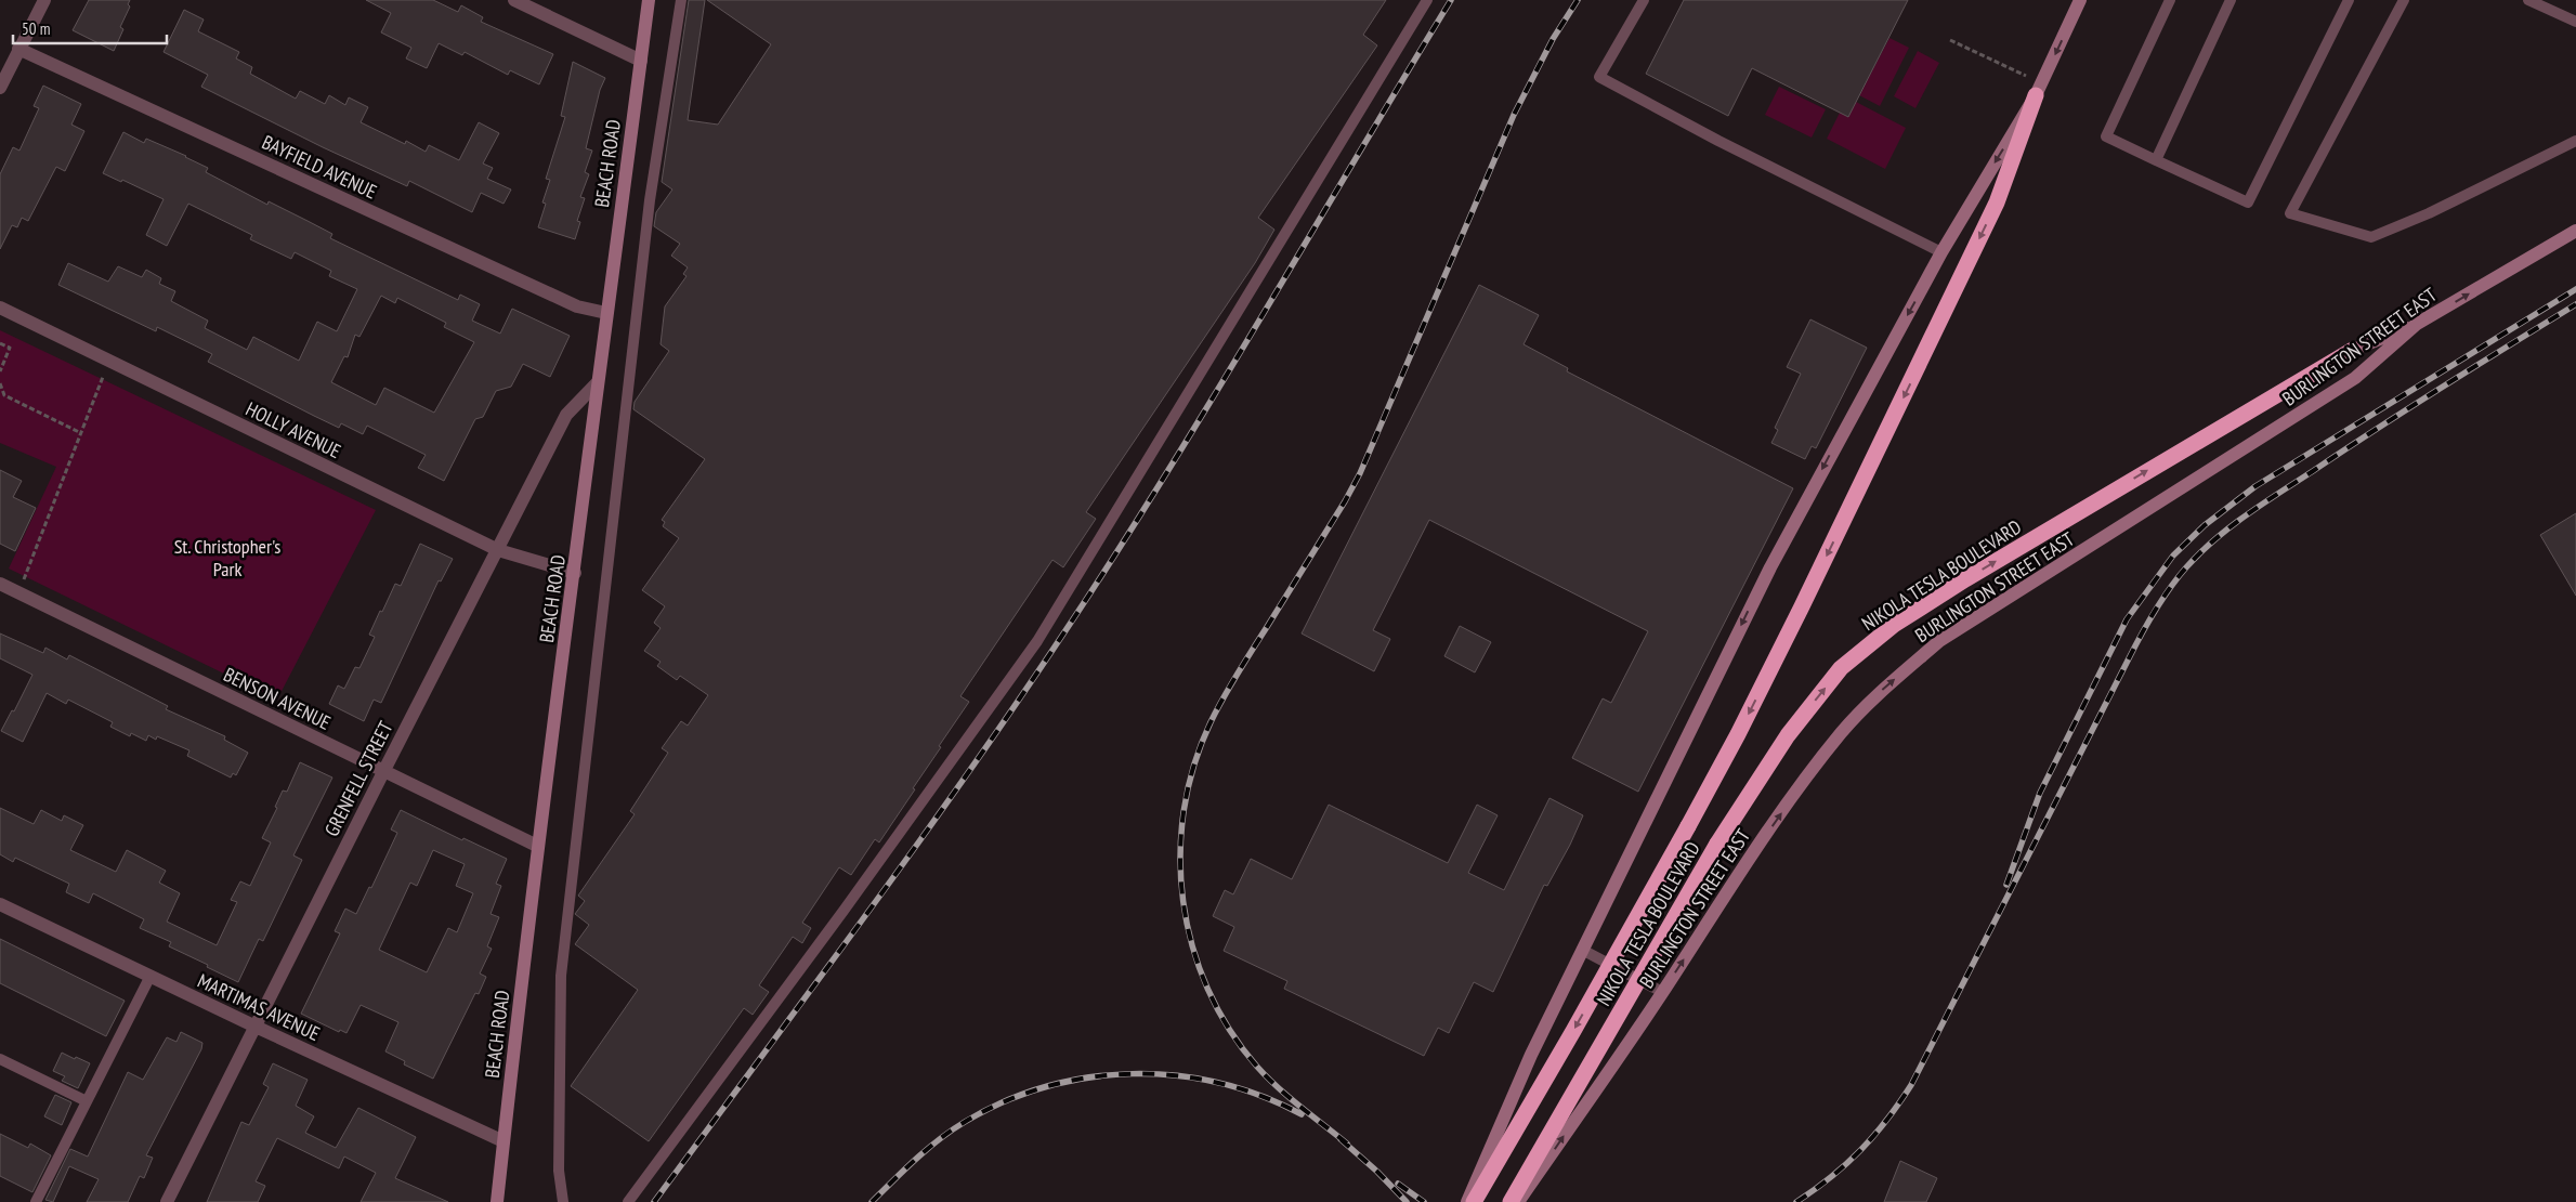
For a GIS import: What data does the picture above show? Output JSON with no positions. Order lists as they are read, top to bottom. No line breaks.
{"streets":{"highway":["NIKOLA TESLA BOULEVARD"],"main road":["BEACH ROAD","BURLINGTON STREET EAST"],"street":["BAYFIELD AVENUE","HOLLY AVENUE","BENSON AVENUE","GRENFELL STREET","MARTIMAS AVENUE"]},"crossings":[["BEACH ROAD","BAYFIELD AVENUE"],["BEACH ROAD","HOLLY AVENUE"],["BEACH ROAD","BENSON AVENUE"],["BEACH ROAD","GRENFELL STREET"],["BEACH ROAD","MARTIMAS AVENUE"],["BURLINGTON STREET EAST","NIKOLA TESLA BOULEVARD"],["HOLLY AVENUE","GRENFELL STREET"],["BENSON AVENUE","GRENFELL STREET"],["GRENFELL STREET","MARTIMAS AVENUE"]],"parks":["St. Christopher's Park"],"scale_bar":"50 m"}
